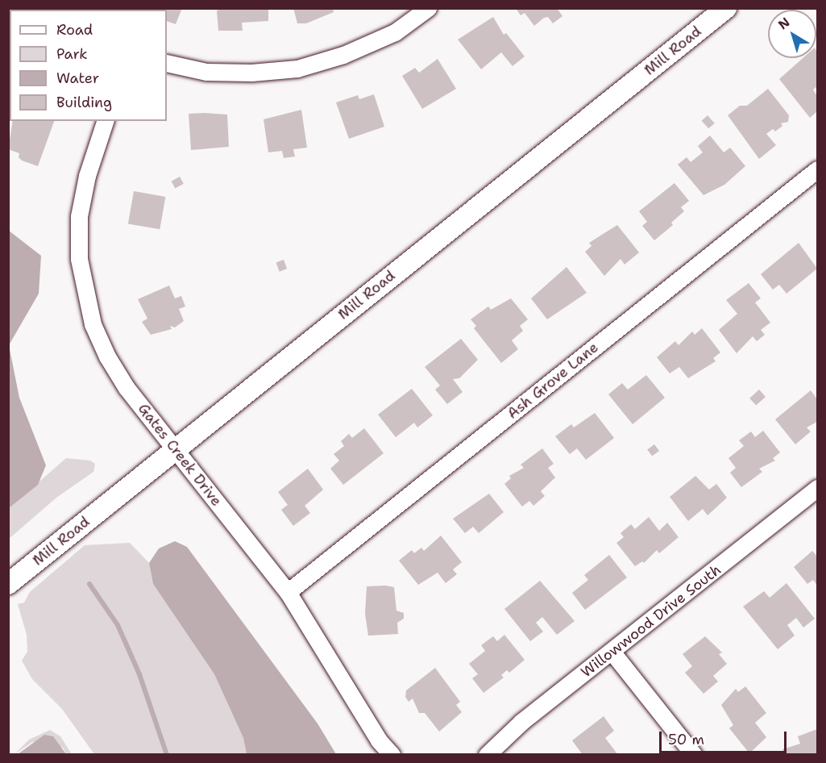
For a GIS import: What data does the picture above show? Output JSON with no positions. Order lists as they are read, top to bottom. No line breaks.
{"streets":{"street":["Mill Road","Ash Grove Lane","Gates Creek Drive","Willowwood Drive South"]},"crossings":[["Mill Road","Gates Creek Drive"],["Ash Grove Lane","Gates Creek Drive"]],"legend":["Road","Park","Water","Building"],"scale_bar":"50 m","north":"top left"}
